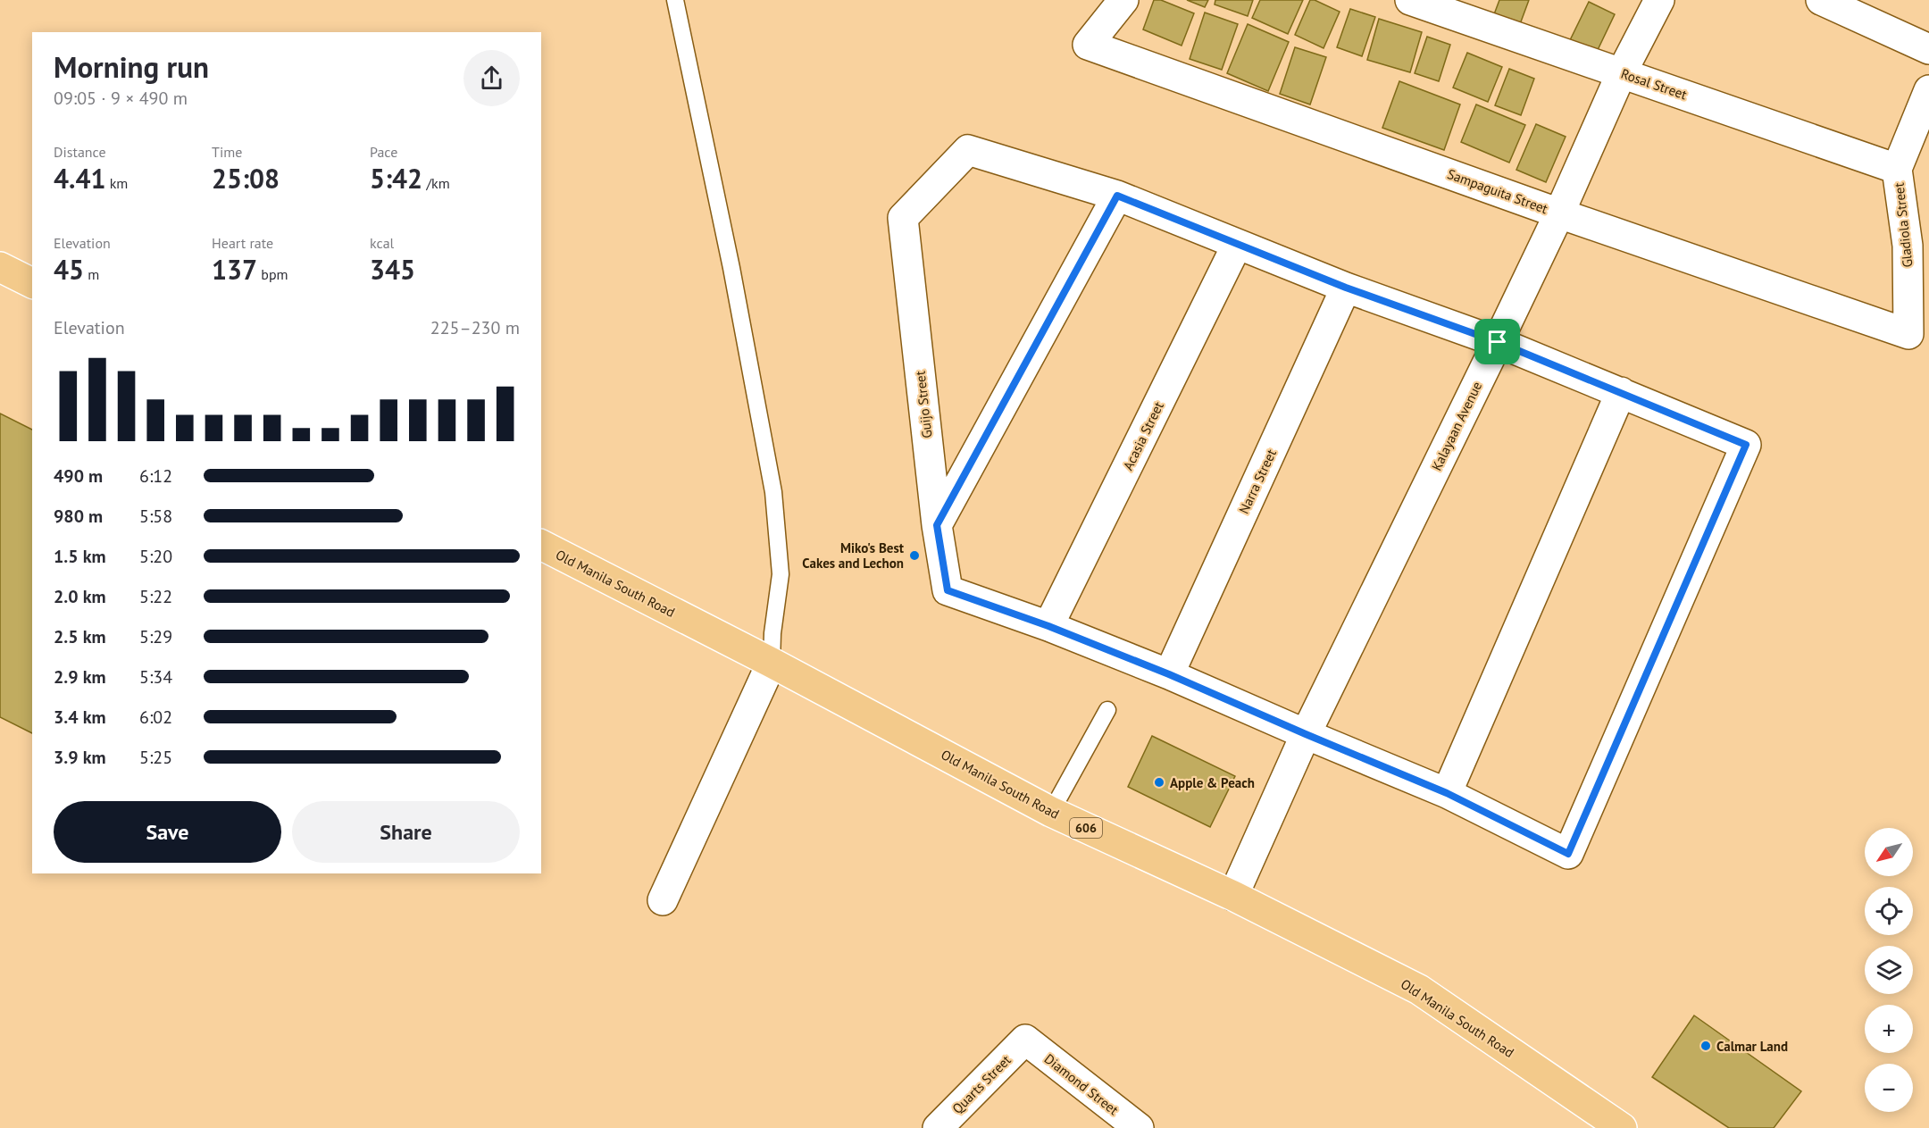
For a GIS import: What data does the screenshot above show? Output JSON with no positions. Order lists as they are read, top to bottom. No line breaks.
{"streets":{"main road":["Old Manila South Road","606"],"street":["Rosal Street","Sampaguita Street","Gladiola Street","Guijo Street","Kalayaan Avenue","Acasia Street","Narra Street","Quarts Street","Diamond Street"]},"crossings":[["Rosal Street","Gladiola Street"],["Rosal Street","Kalayaan Avenue"],["Sampaguita Street","Gladiola Street"],["Sampaguita Street","Kalayaan Avenue"],["Guijo Street","Acasia Street"],["Kalayaan Avenue","Old Manila South Road"],["Quarts Street","Diamond Street"]],"places":["Miko's Best Cakes and Lechon","Apple & Peach","Calmar Land"],"north":"bottom left","page":{"heading":["Morning run","09:05 · 9 × 490 m"],"stats":[["Distance","4.41 km"],["Time","25:08"],["Pace","5:42 /km"],["Elevation","45 m"],["Heart rate","137 bpm"],["kcal","345"]],"chart":["Elevation","225–230 m"],"list":[{"name":"490 m","note":"6:12"},{"name":"980 m","note":"5:58"},{"name":"1.5 km","note":"5:20"},{"name":"2.0 km","note":"5:22"},{"name":"2.5 km","note":"5:29"},{"name":"2.9 km","note":"5:34"},{"name":"3.4 km","note":"6:02"},{"name":"3.9 km","note":"5:25"}],"buttons":["Save","Share"],"map_buttons":["+","−"]}}
